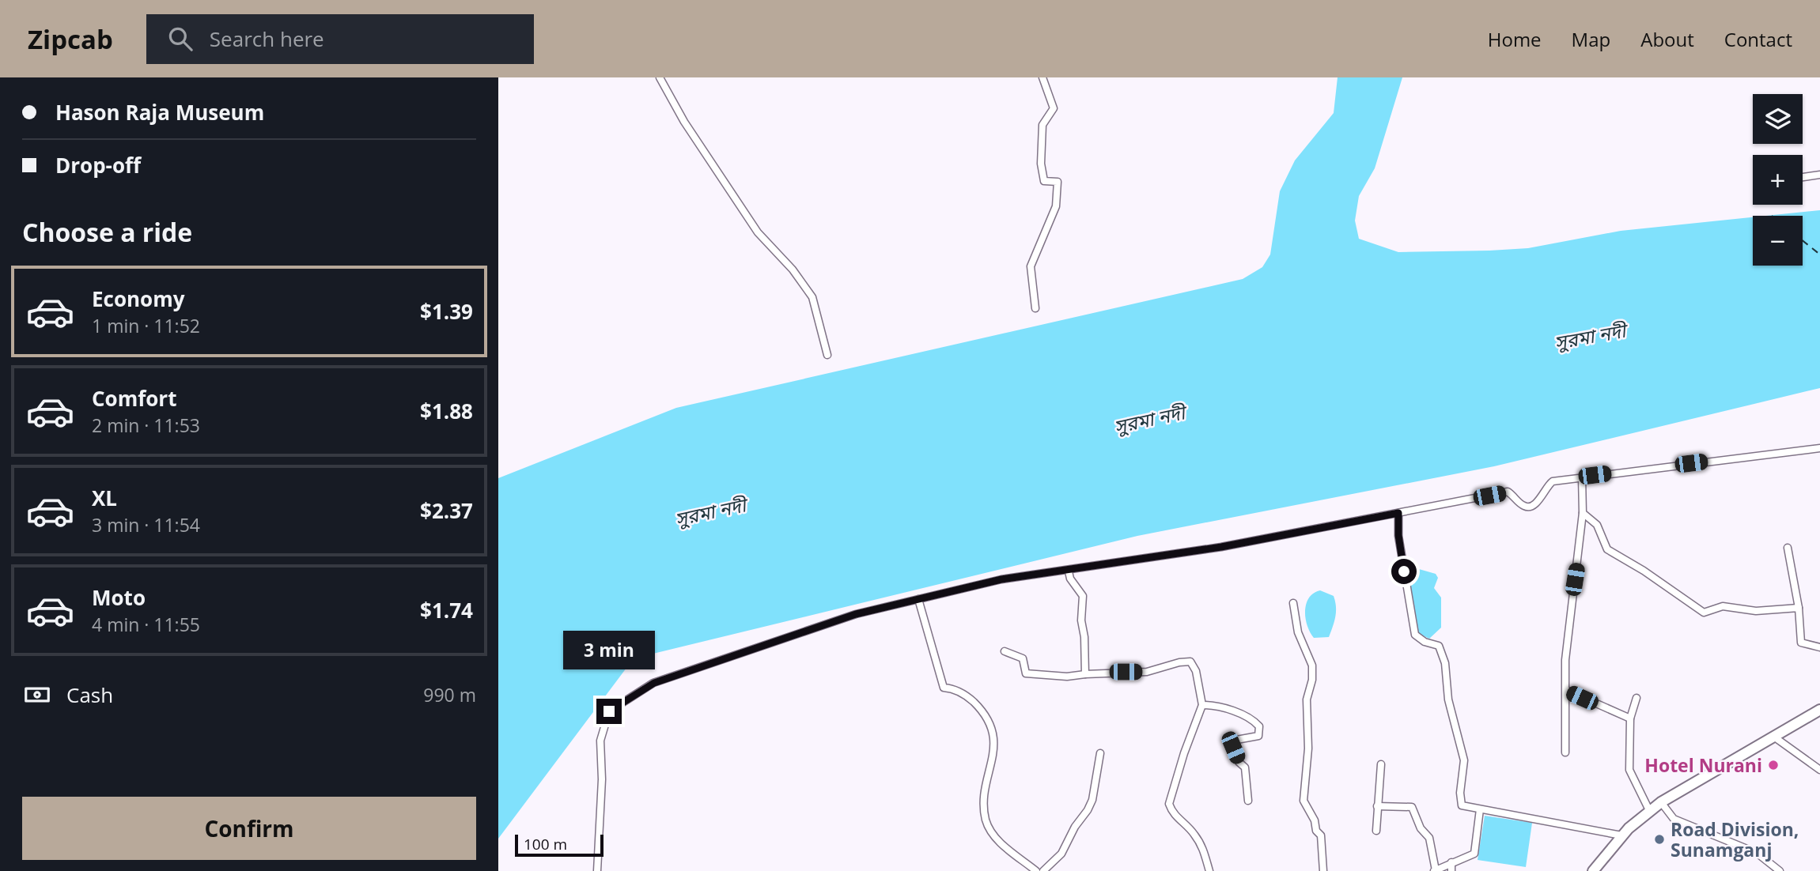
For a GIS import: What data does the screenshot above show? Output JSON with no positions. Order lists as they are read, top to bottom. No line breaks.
{"water":["সুরমা নদী"],"places":["Hotel Nurani","Road Division, Sunamganj"],"scale_bar":"100 m","page":{"header":"Zipcab","search":"Search here","nav":["Home","Map","About","Contact"],"banner":["Hason Raja Museum","Drop-off"],"map_buttons":["+","−"],"heading":"Choose a ride","list":[{"name":"Economy","note":"1 min · 11:52","value":"$1.39"},{"name":"Comfort","note":"2 min · 11:53","value":"$1.88"},{"name":"XL","note":"3 min · 11:54","value":"$2.37"},{"name":"Moto","note":"4 min · 11:55","value":"$1.74"}],"bubble":"3 min","pay":["Cash","990 m"],"buttons":"Confirm","scale":"100 m"}}
